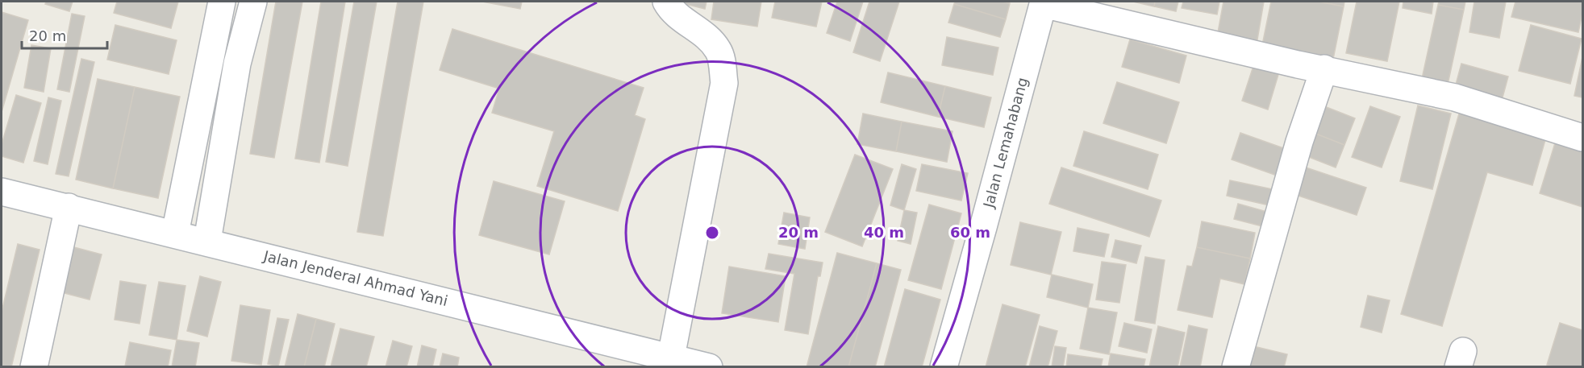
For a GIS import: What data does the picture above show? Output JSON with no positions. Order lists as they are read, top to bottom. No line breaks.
{"streets":{"street":["Jalan Lemahabang","Jalan Jenderal Ahmad Yani"]},"scale_bar":"20 m","rings":["20 m","40 m","60 m"]}
